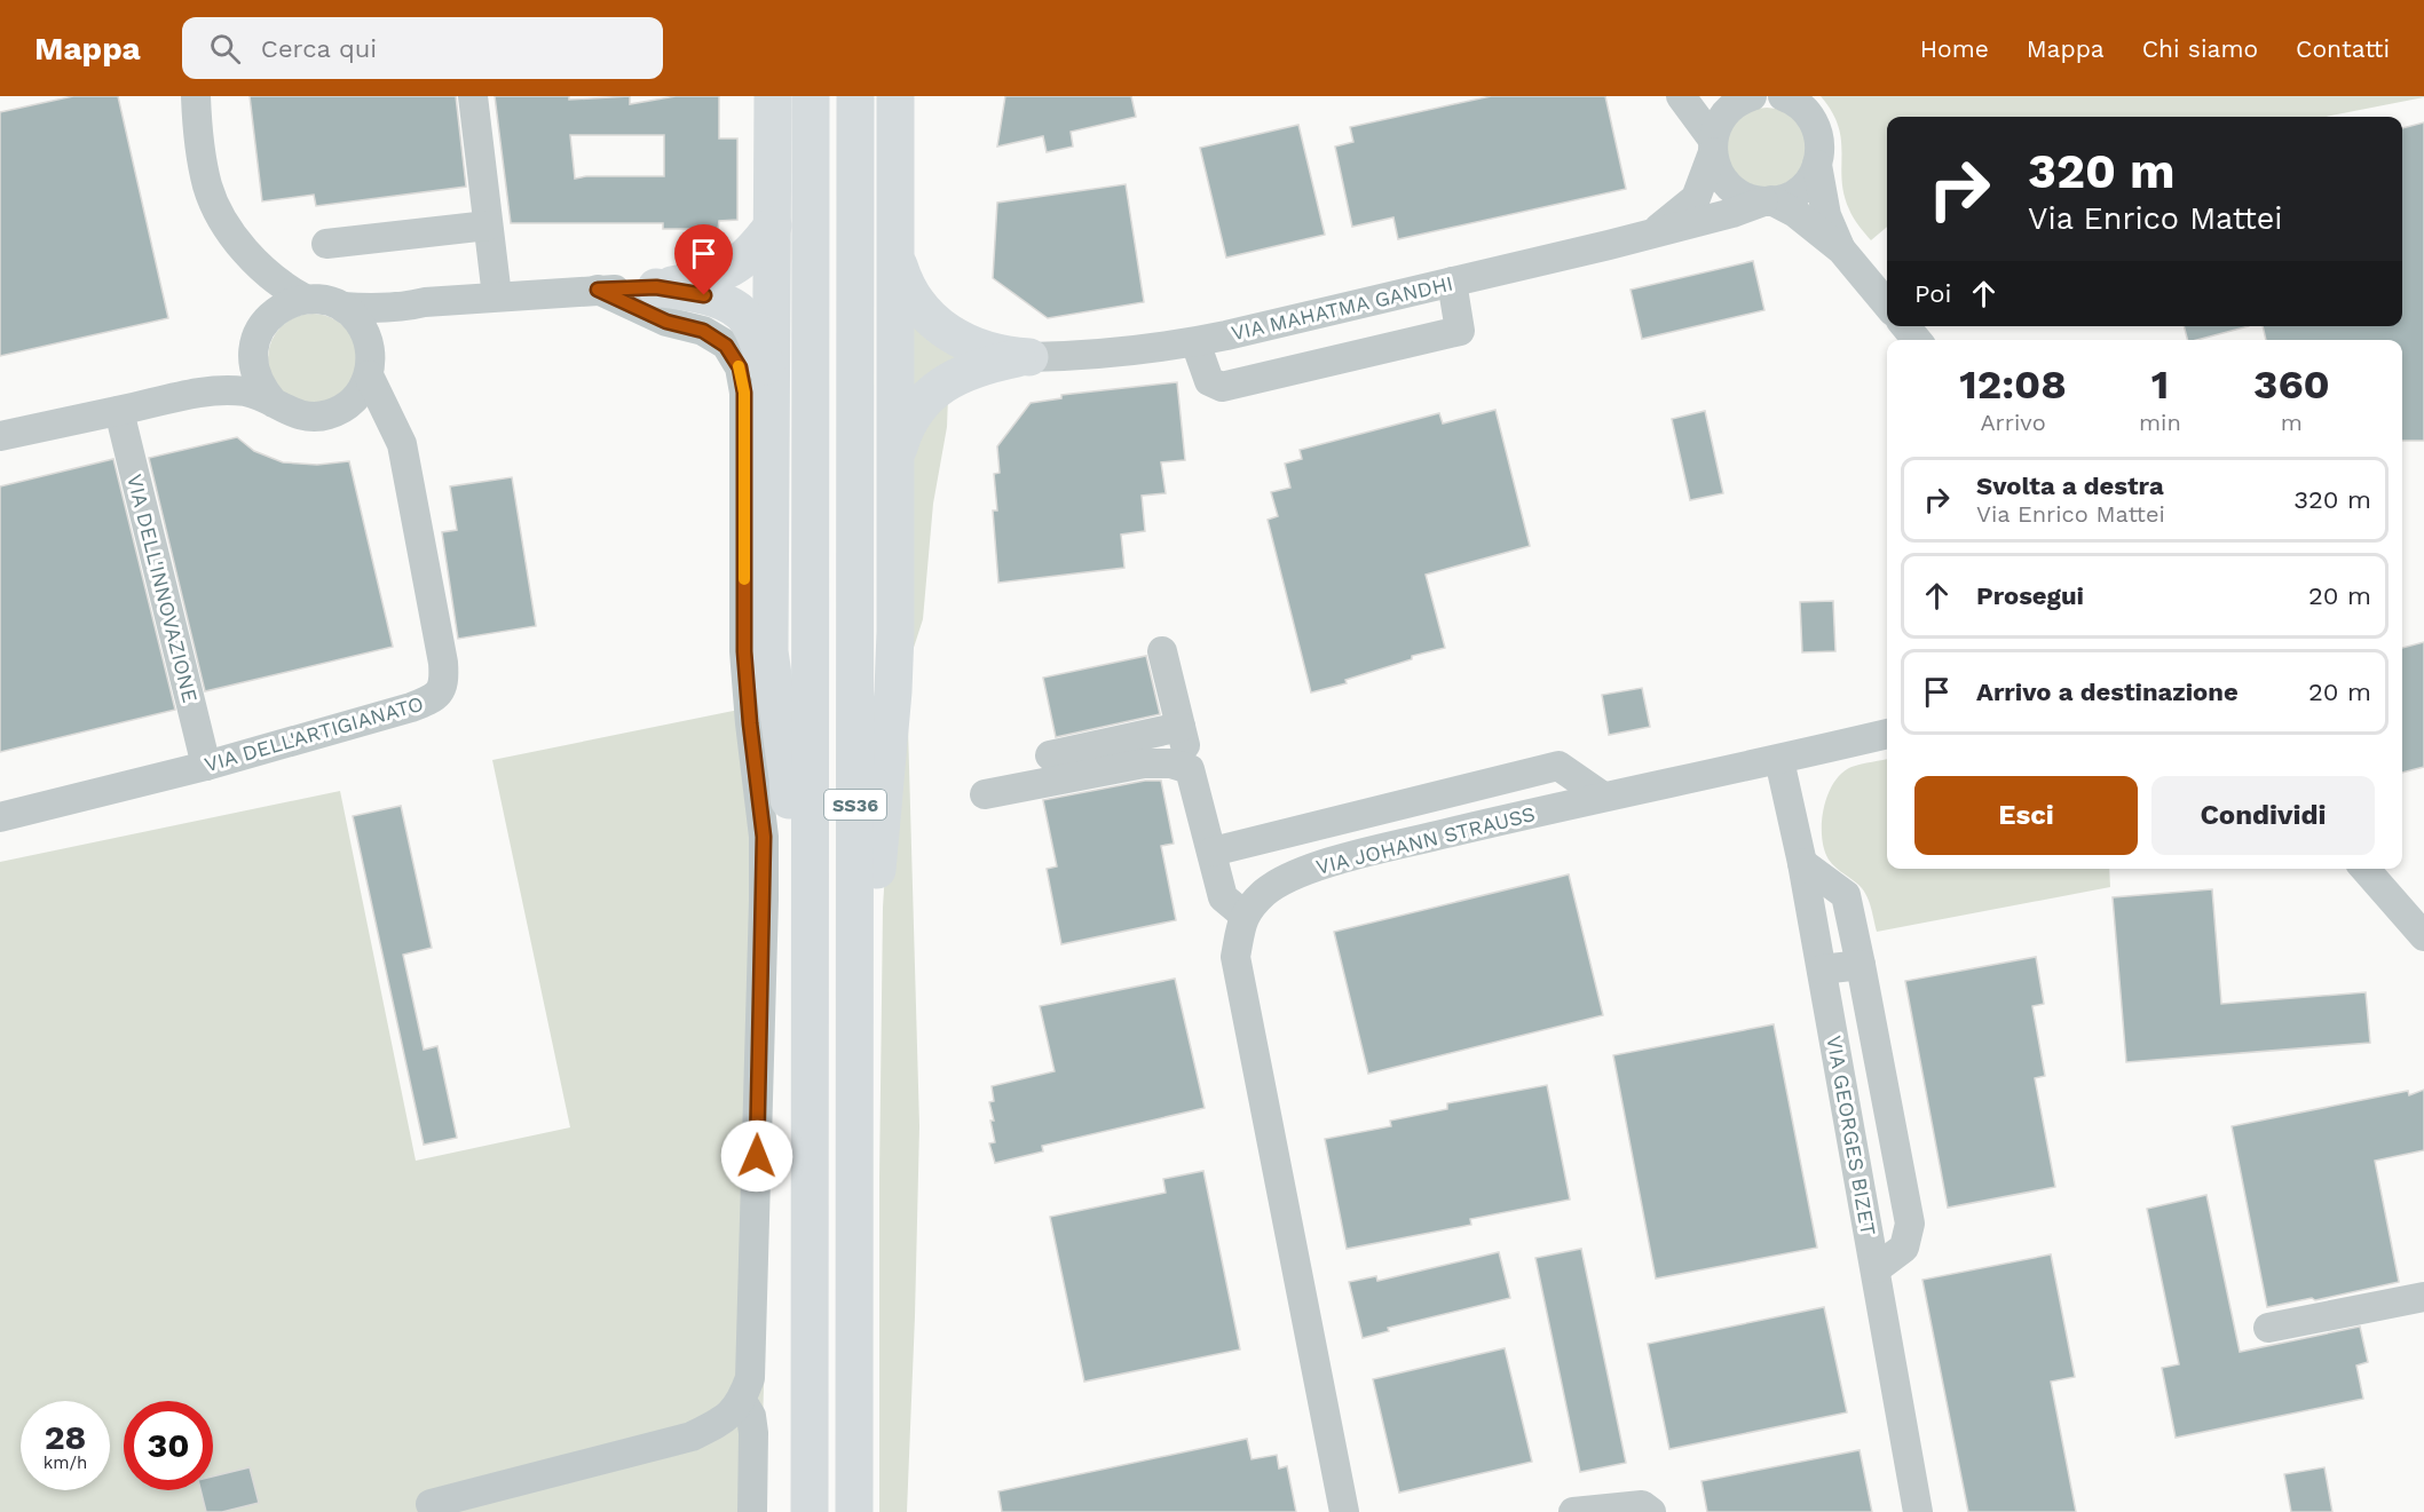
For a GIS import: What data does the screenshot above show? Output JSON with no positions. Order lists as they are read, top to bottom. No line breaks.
{"streets":{"highway":["SS36"],"street":["VIA MAHATMA GANDHI","VIA DELL'INNOVAZIONE","VIA DELL'ARTIGIANATO","VIA JOHANN STRAUSS","VIA GEORGES BIZET"]},"crossings":[["VIA DELL'INNOVAZIONE","VIA DELL'ARTIGIANATO"],["VIA JOHANN STRAUSS","VIA GEORGES BIZET"]],"page":{"header":"Mappa","search":"Cerca qui","nav":["Home","Mappa","Chi siamo","Contatti"],"turn":["320 m","Via Enrico Mattei"],"then":"Poi","eta":["12:08","Arrivo","1","min","360","m"],"list":[{"name":"Svolta a destra","note":"Via Enrico Mattei","value":"320 m"},{"name":"Prosegui","value":"20 m"},{"name":"Arrivo a destinazione","value":"20 m"}],"buttons":["Esci","Condividi"],"speed":"28 km/h","limit":"30"}}
